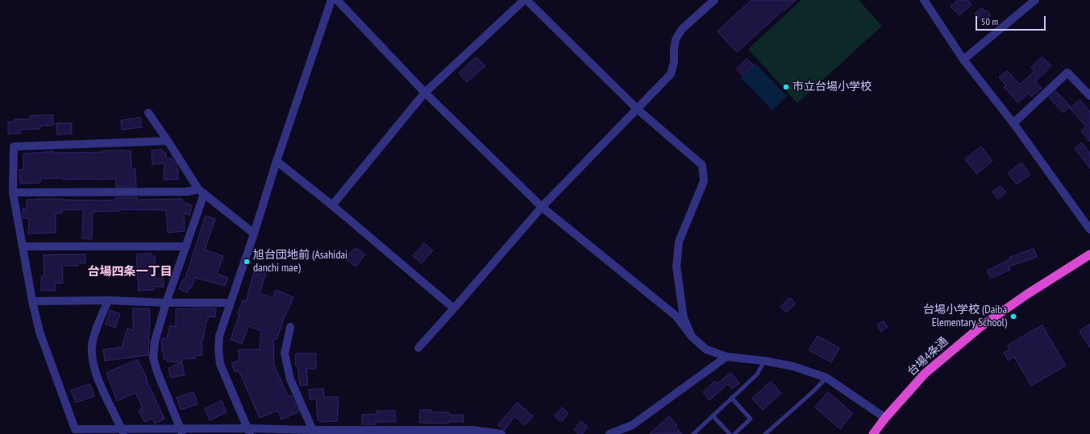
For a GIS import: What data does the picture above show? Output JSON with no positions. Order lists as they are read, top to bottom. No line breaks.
{"streets":{"highway":["台場4条通"]},"districts":["台場四条一丁目"],"places":["市立台場小学校","旭台団地前 (Asahidai danchi mae)","台場小学校 (Daiba Elementary School)"],"scale_bar":"50 m"}
